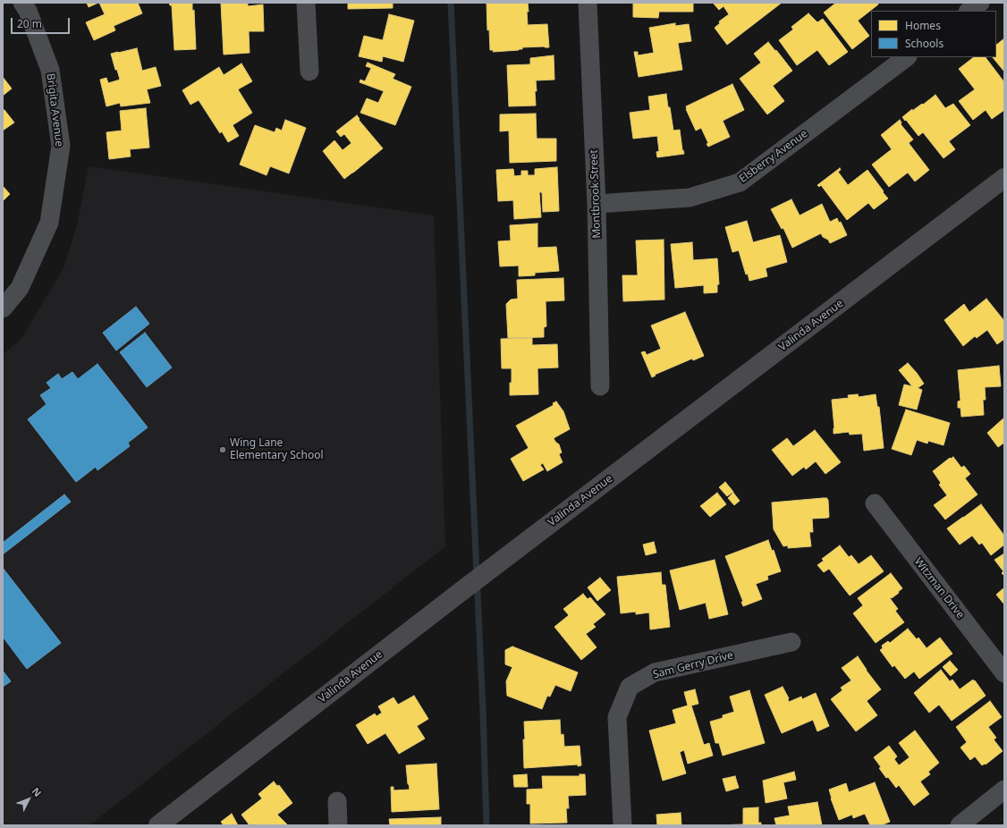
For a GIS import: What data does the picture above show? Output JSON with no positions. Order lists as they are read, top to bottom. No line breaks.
{"streets":{"main road":["Valinda Avenue"],"street":["Brigita Avenue","Elsberry Avenue","Montbrook Street","Witzman Drive","Sam Gerry Drive"]},"crossings":[["Elsberry Avenue","Montbrook Street"]],"places":["Wing Lane Elementary School"],"legend":["Homes","Schools"],"scale_bar":"20 m","north":"top right"}
